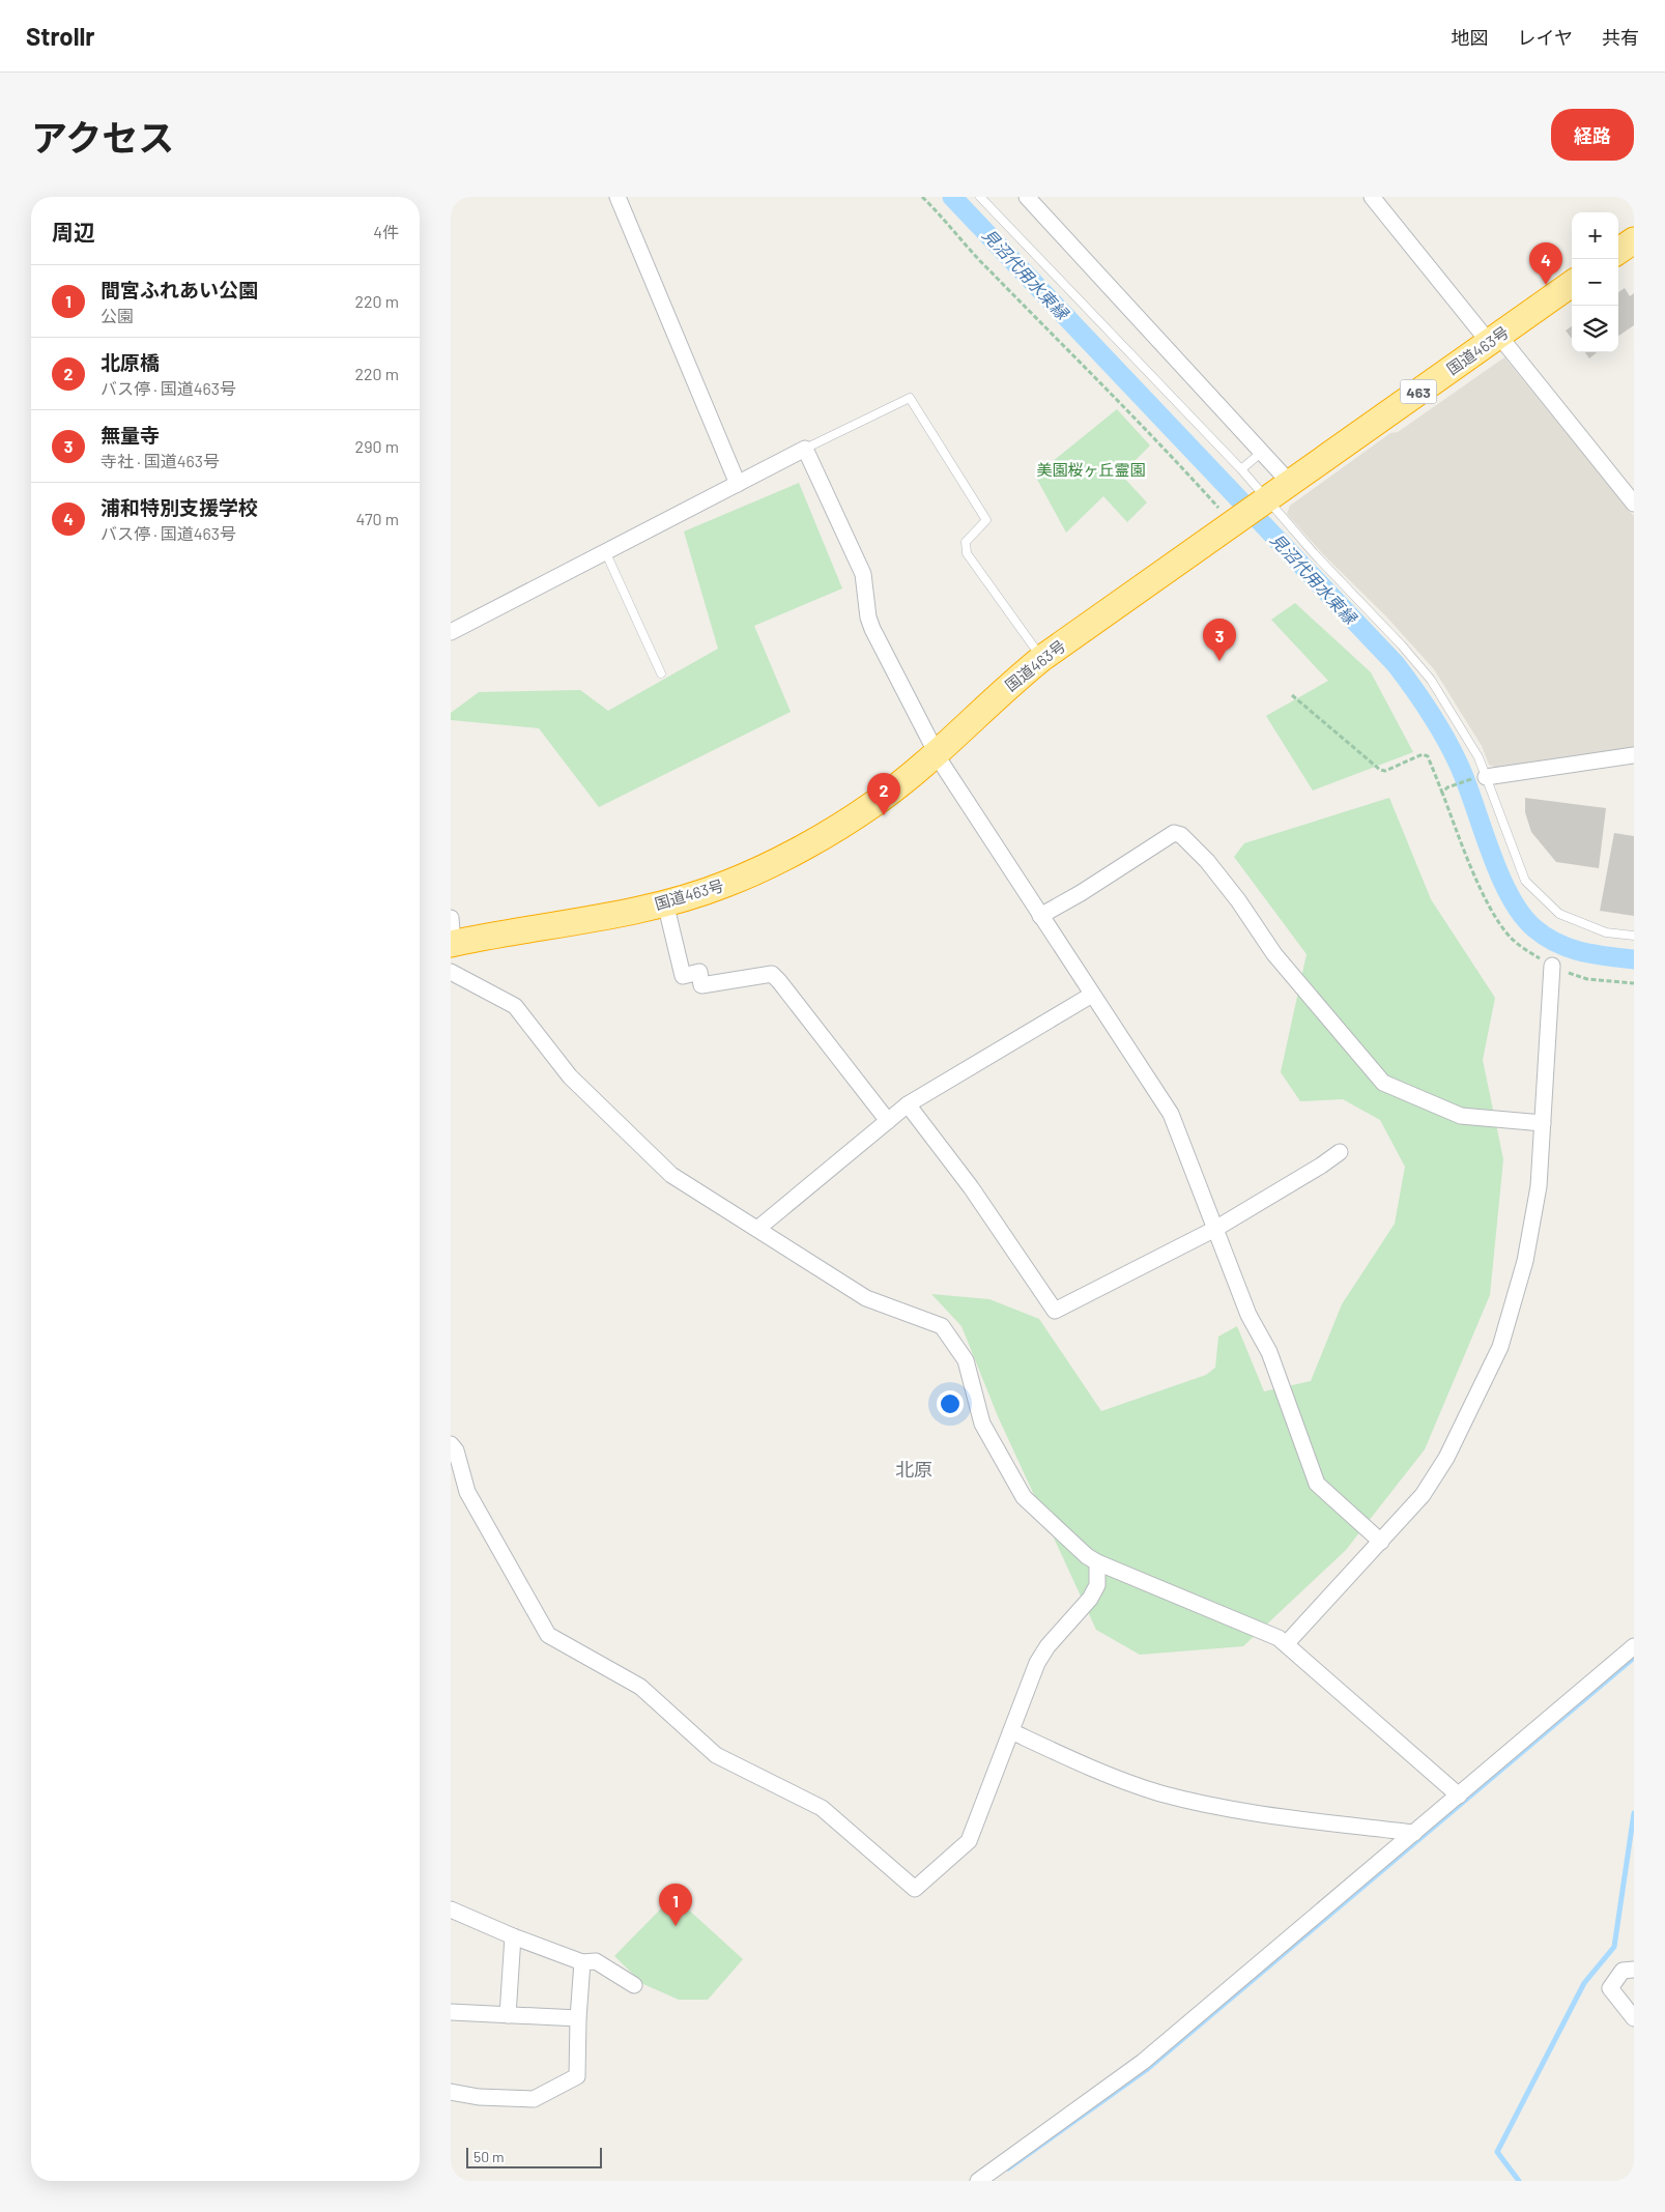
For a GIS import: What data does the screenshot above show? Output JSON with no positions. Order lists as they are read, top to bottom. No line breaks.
{"streets":{"highway":["国道463号","463"]},"districts":["北原"],"water":["見沼代用水東縁"],"parks":["美園桜ヶ丘霊園"],"scale_bar":"50 m","page":{"header":"Strollr","nav":["地図","レイヤ","共有"],"title":"アクセス","buttons":"経路","heading":["周辺","4件"],"map_buttons":["+","−"],"pins":["4","3","2","1"],"list":[{"mark":"1","name":"間宮ふれあい公園","note":"公園","value":"220 m"},{"mark":"2","name":"北原橋","note":"バス停 · 国道463号","value":"220 m"},{"mark":"3","name":"無量寺","note":"寺社 · 国道463号","value":"290 m"},{"mark":"4","name":"浦和特別支援学校","note":"バス停 · 国道463号","value":"470 m"}],"scale":"50 m"}}
